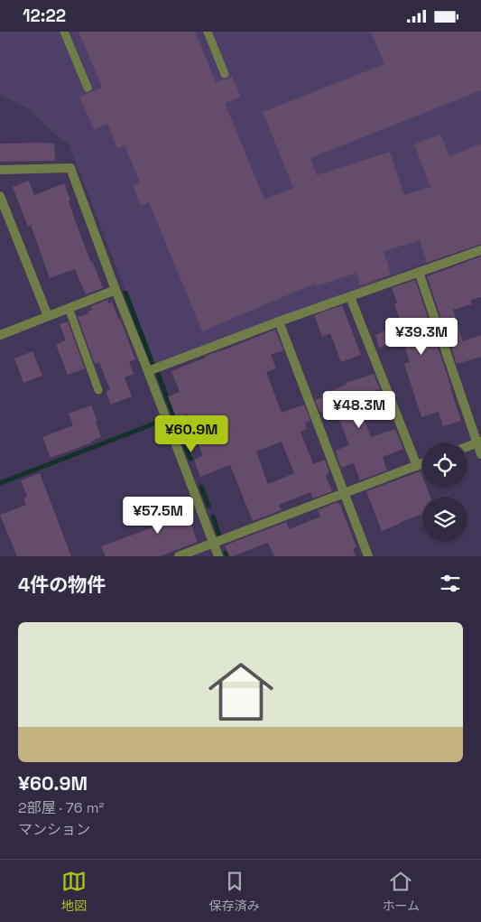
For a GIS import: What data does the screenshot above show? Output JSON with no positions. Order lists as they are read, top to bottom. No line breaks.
{"page":{"status":"12:22","price":["¥39.3M","¥48.3M","¥60.9M","¥57.5M"],"heading":"4件の物件","list":[{"name":"¥60.9M","note":"2部屋 · 76 m² · マンション"}],"tabs":["地図","保存済み","ホーム"]}}
